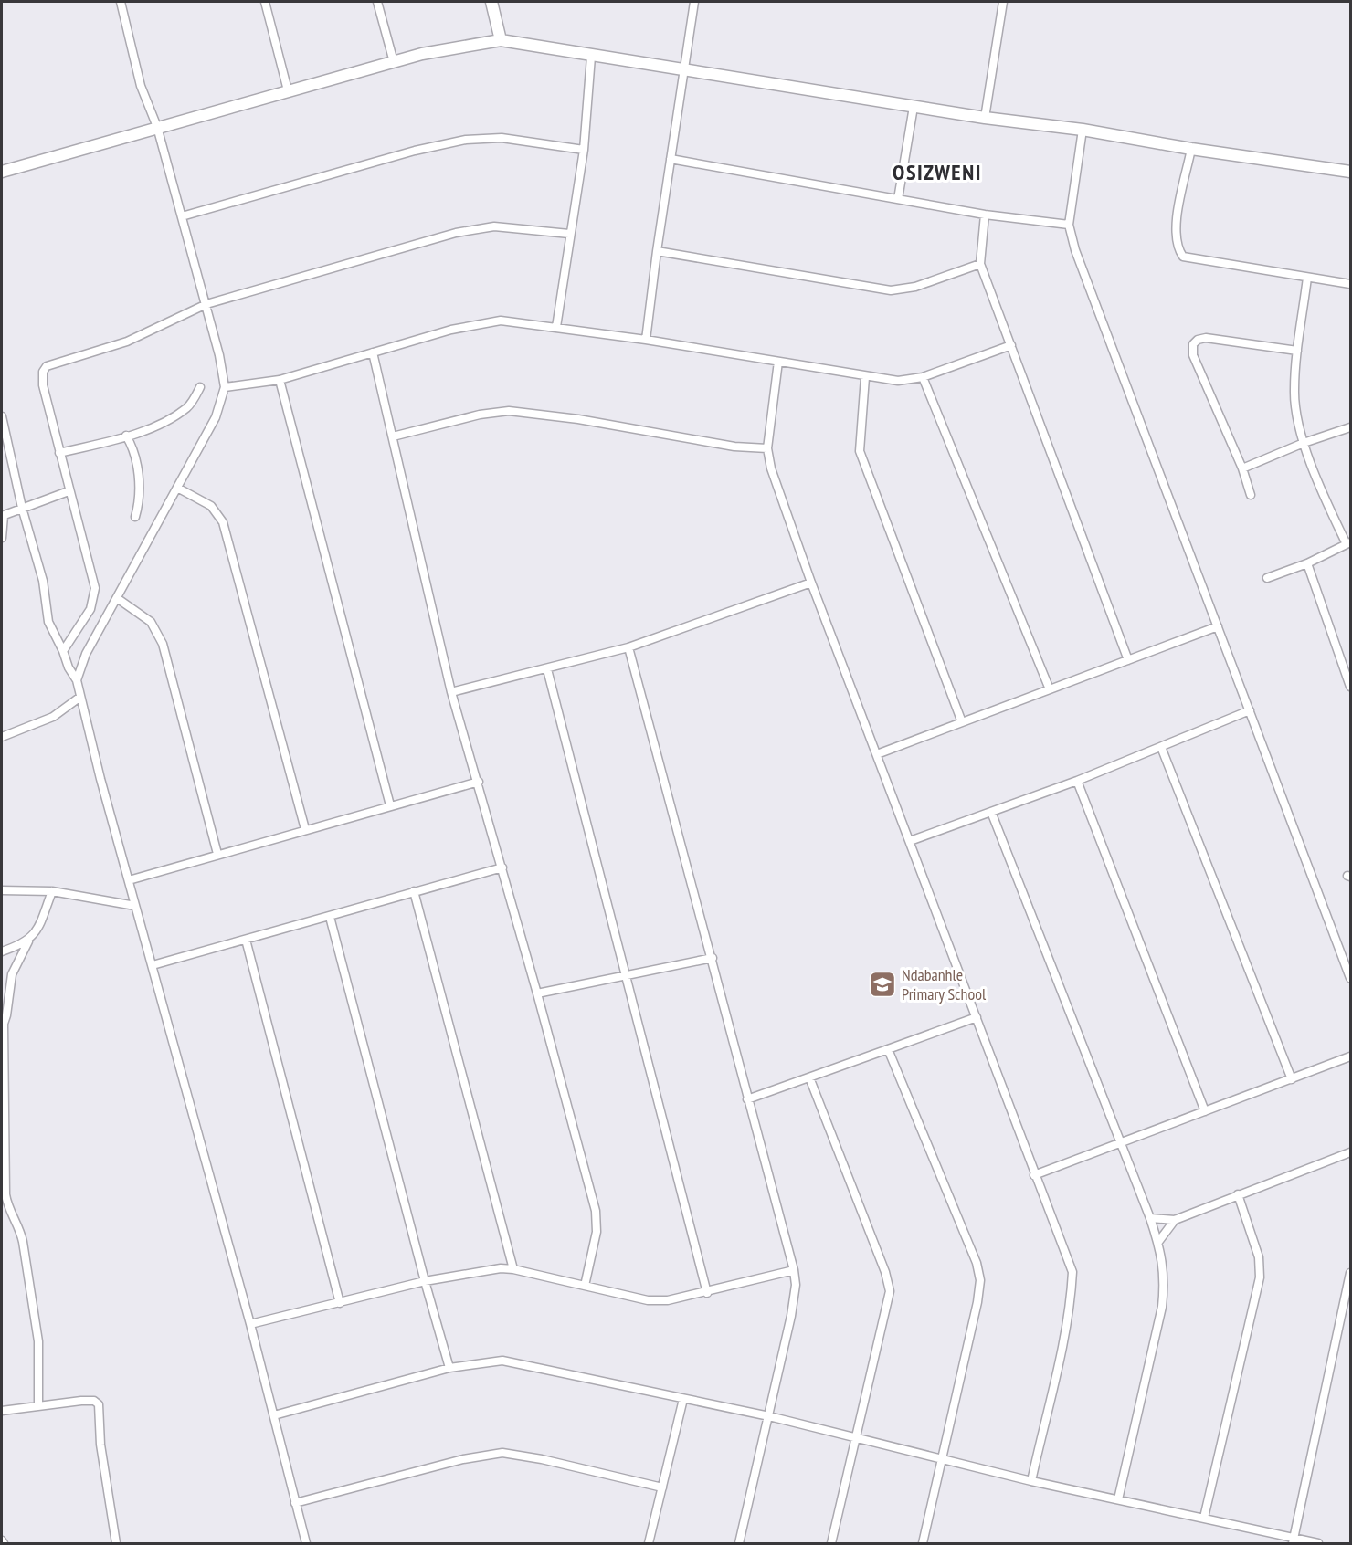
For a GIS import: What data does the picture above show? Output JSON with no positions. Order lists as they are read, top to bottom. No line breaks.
{"districts":["OSIZWENI"],"places":{"school or university":["Ndabanhle Primary School"]}}
